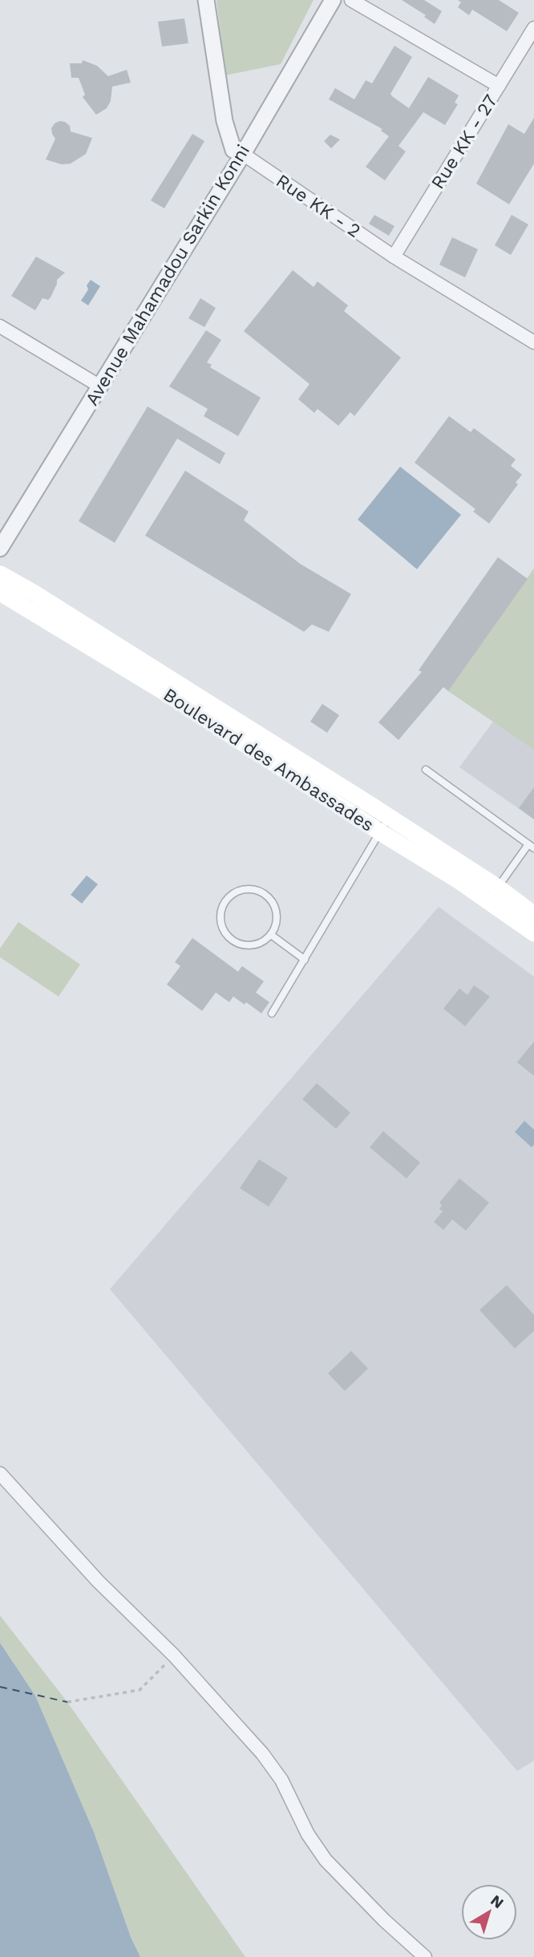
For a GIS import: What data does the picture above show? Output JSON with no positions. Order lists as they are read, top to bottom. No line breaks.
{"streets":{"main road":["Boulevard des Ambassades"],"street":["Rue KK - 27","Rue KK - 2","Avenue Mahamadou Sarkin Konni"]},"crossings":[["Rue KK - 27","Rue KK - 2"],["Rue KK - 2","Avenue Mahamadou Sarkin Konni"]],"north":"top right"}
